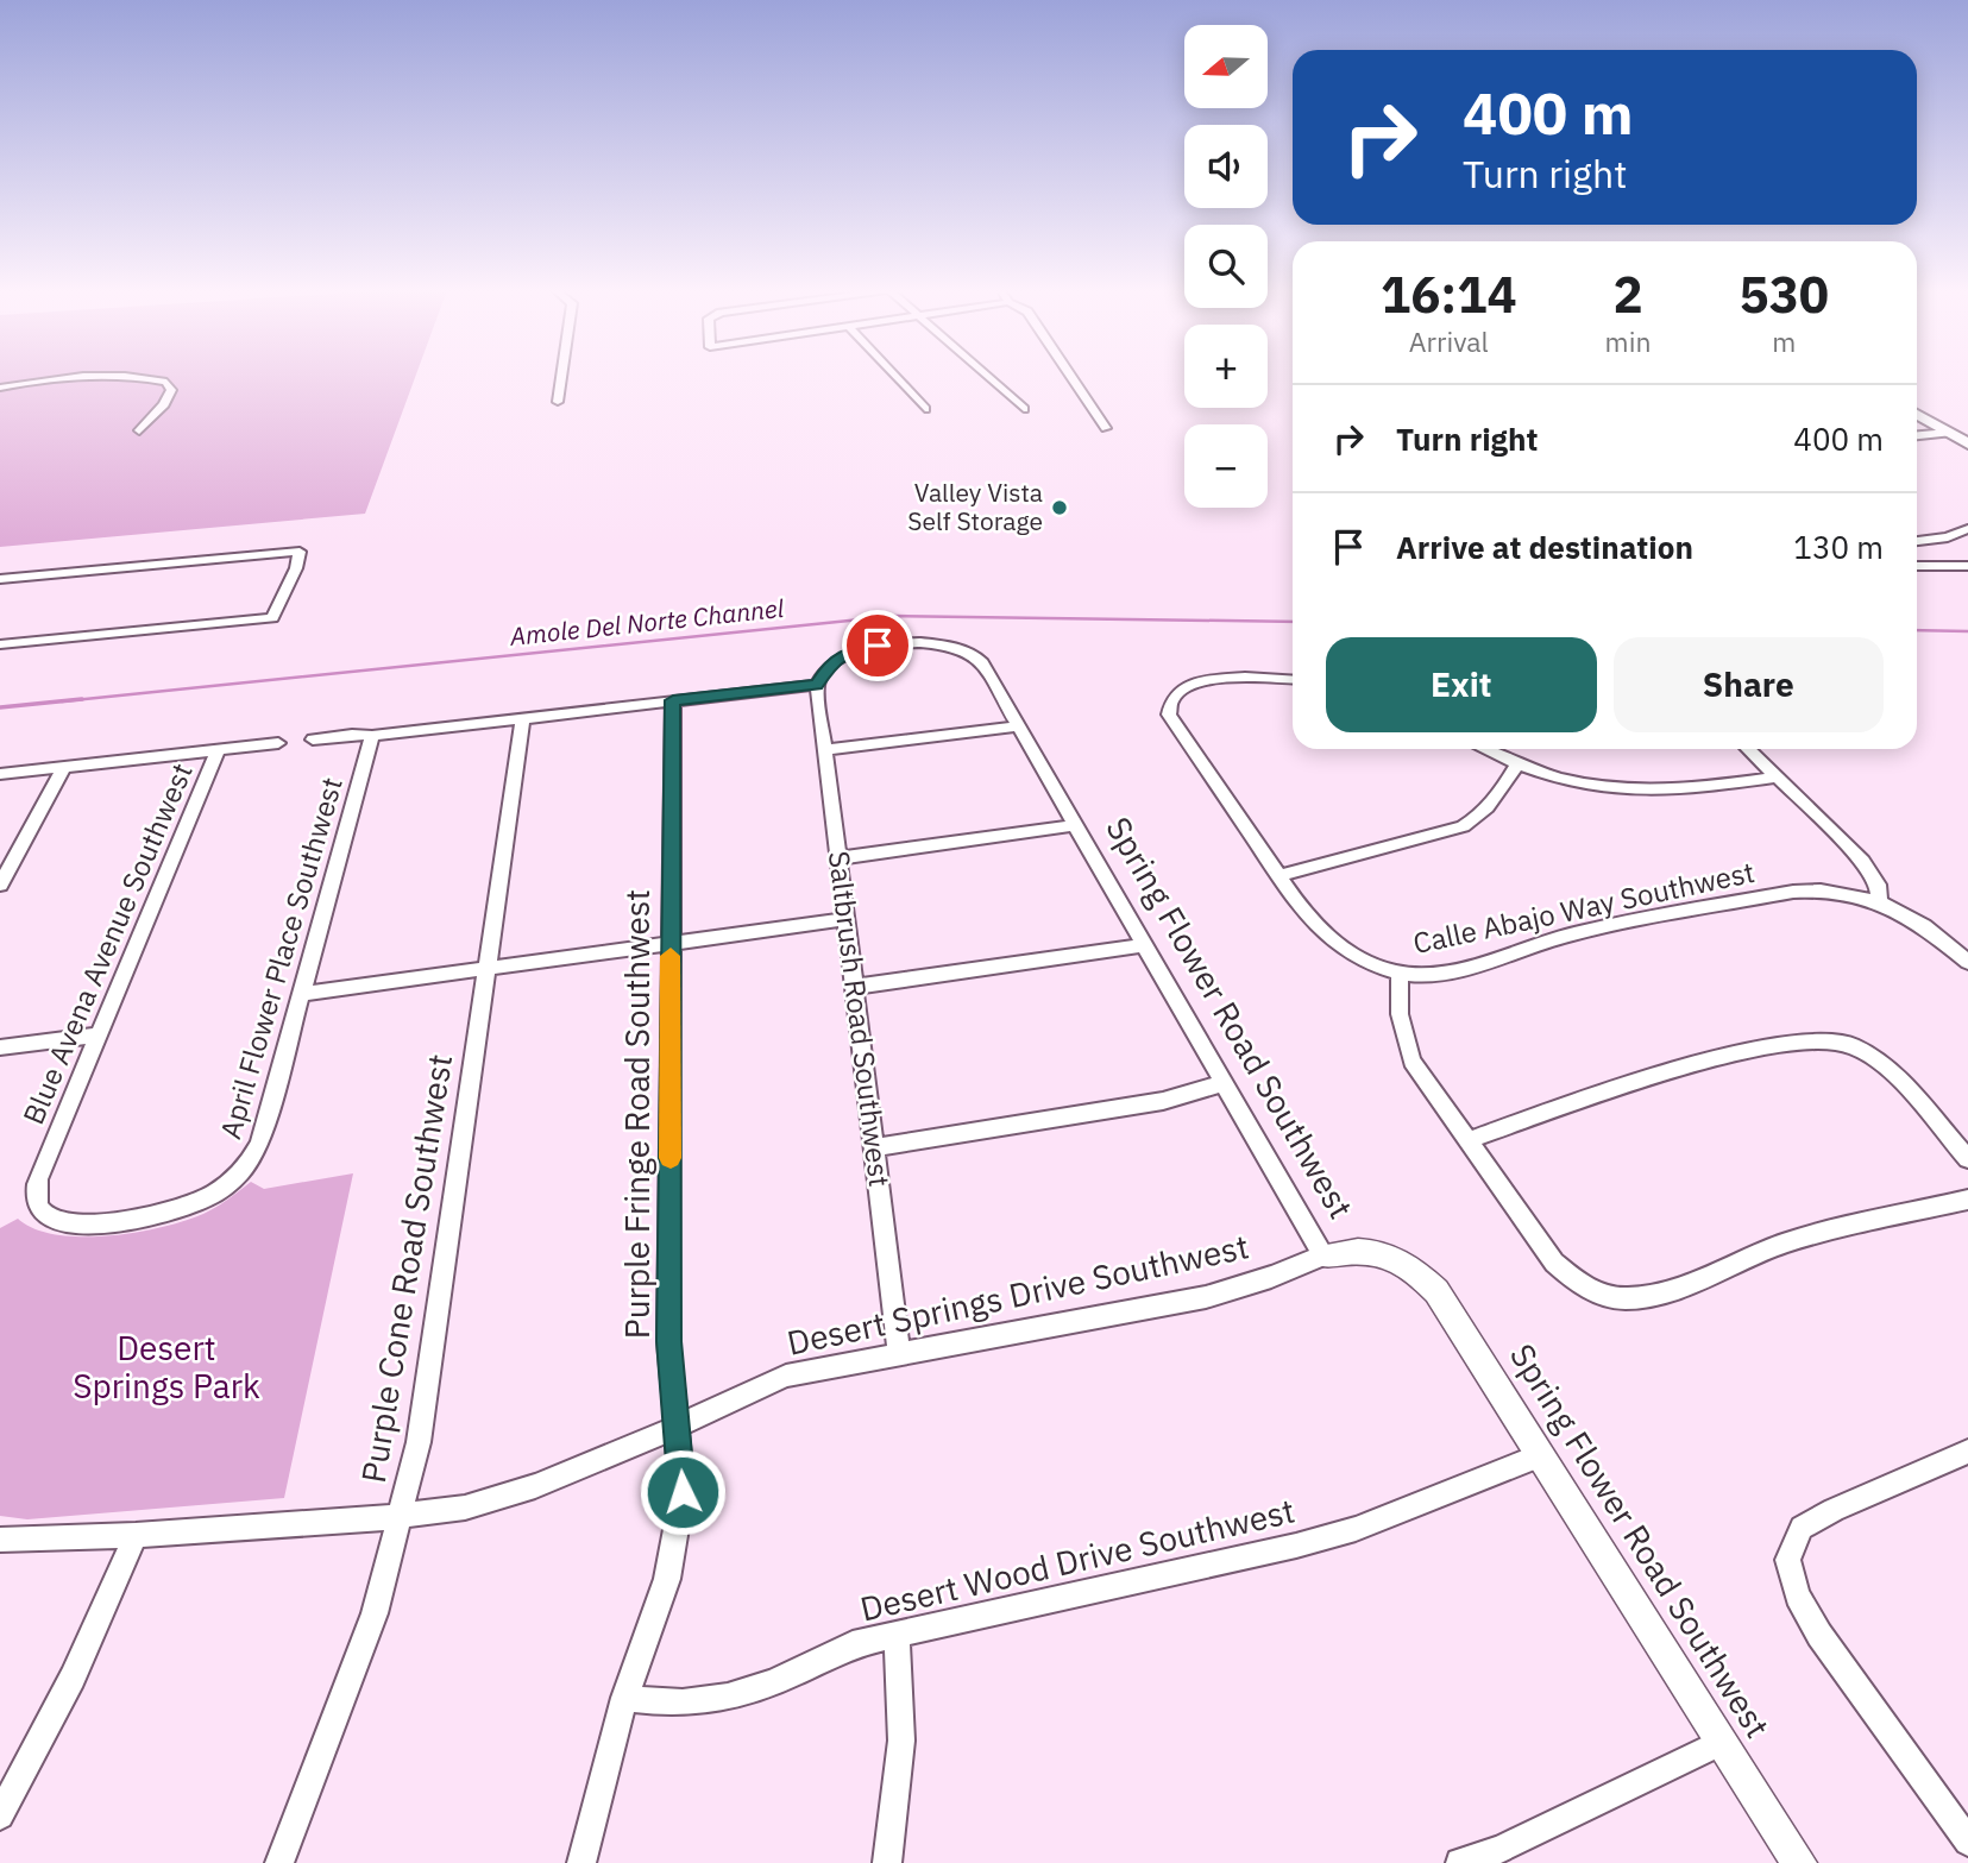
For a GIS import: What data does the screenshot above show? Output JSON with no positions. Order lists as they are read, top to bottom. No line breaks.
{"streets":{"street":["Calle Abajo Way Southwest","Blue Avena Avenue Southwest","April Flower Place Southwest","Spring Flower Road Southwest","Saltbrush Road Southwest","Purple Fringe Road Southwest","Purple Cone Road Southwest","Desert Springs Drive Southwest","Desert Wood Drive Southwest"]},"crossings":[["Blue Avena Avenue Southwest","April Flower Place Southwest"],["Spring Flower Road Southwest","Saltbrush Road Southwest"],["Spring Flower Road Southwest","Desert Springs Drive Southwest"],["Spring Flower Road Southwest","Desert Wood Drive Southwest"],["Saltbrush Road Southwest","Desert Springs Drive Southwest"],["Purple Fringe Road Southwest","Desert Springs Drive Southwest"],["Purple Fringe Road Southwest","Desert Wood Drive Southwest"],["Purple Cone Road Southwest","Desert Springs Drive Southwest"]],"water":["Amole Del Norte Channel"],"parks":["Desert Springs Park"],"places":["Valley Vista Self Storage"],"north":"left","page":{"map_buttons":["+","−"],"turn":["400 m","Turn right"],"eta":["16:14","Arrival","2","min","530","m"],"list":[{"name":"Turn right","value":"400 m"},{"name":"Arrive at destination","value":"130 m"}],"buttons":["Exit","Share"]}}
